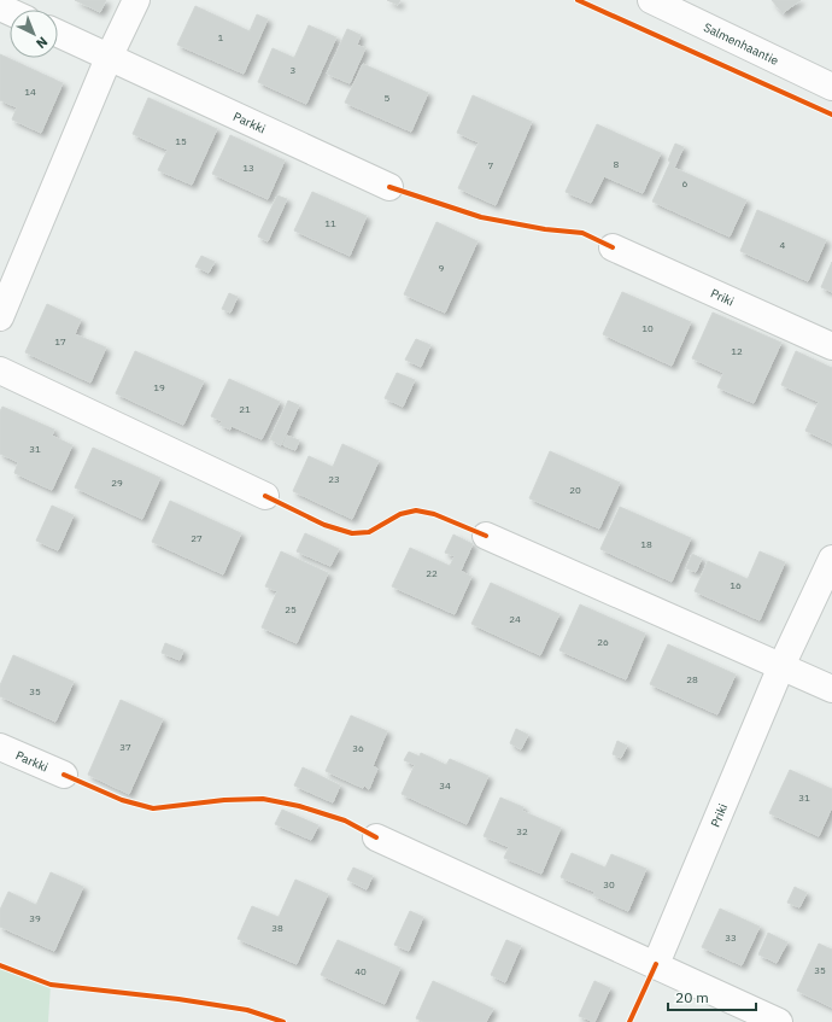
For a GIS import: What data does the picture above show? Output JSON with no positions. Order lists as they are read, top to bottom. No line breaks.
{"streets":{"street":["Salmenhaantie","Parkki","Priki"]},"house_numbers":["1","3","14","5","15","8","7","13","6","11","4","9","10","17","12","19","21","31","23","29","20","27","18","22","16","25","24","26","28","35","37","36","34","31","32","30","39","38","33","35","40"],"scale_bar":"20 m","north":"bottom right"}
